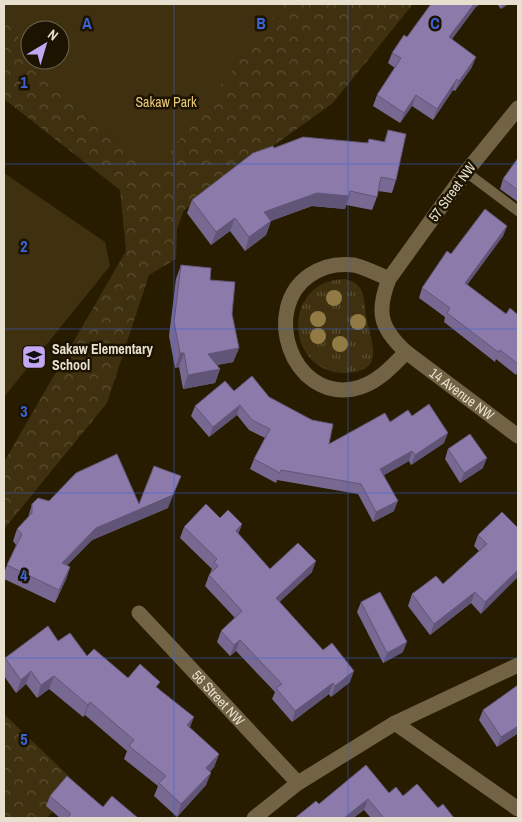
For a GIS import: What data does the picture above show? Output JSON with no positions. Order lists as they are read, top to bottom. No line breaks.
{"streets":{"street":["57 Street NW","14 Avenue NW","56 Street NW"]},"crossings":[["57 Street NW","14 Avenue NW"]],"parks":["Sakaw Park"],"places":{"school or university":["Sakaw Elementary School"]},"north":"top right","grid":{"columns":["A","B","C"],"rows":["1","2","3","4","5"]}}
